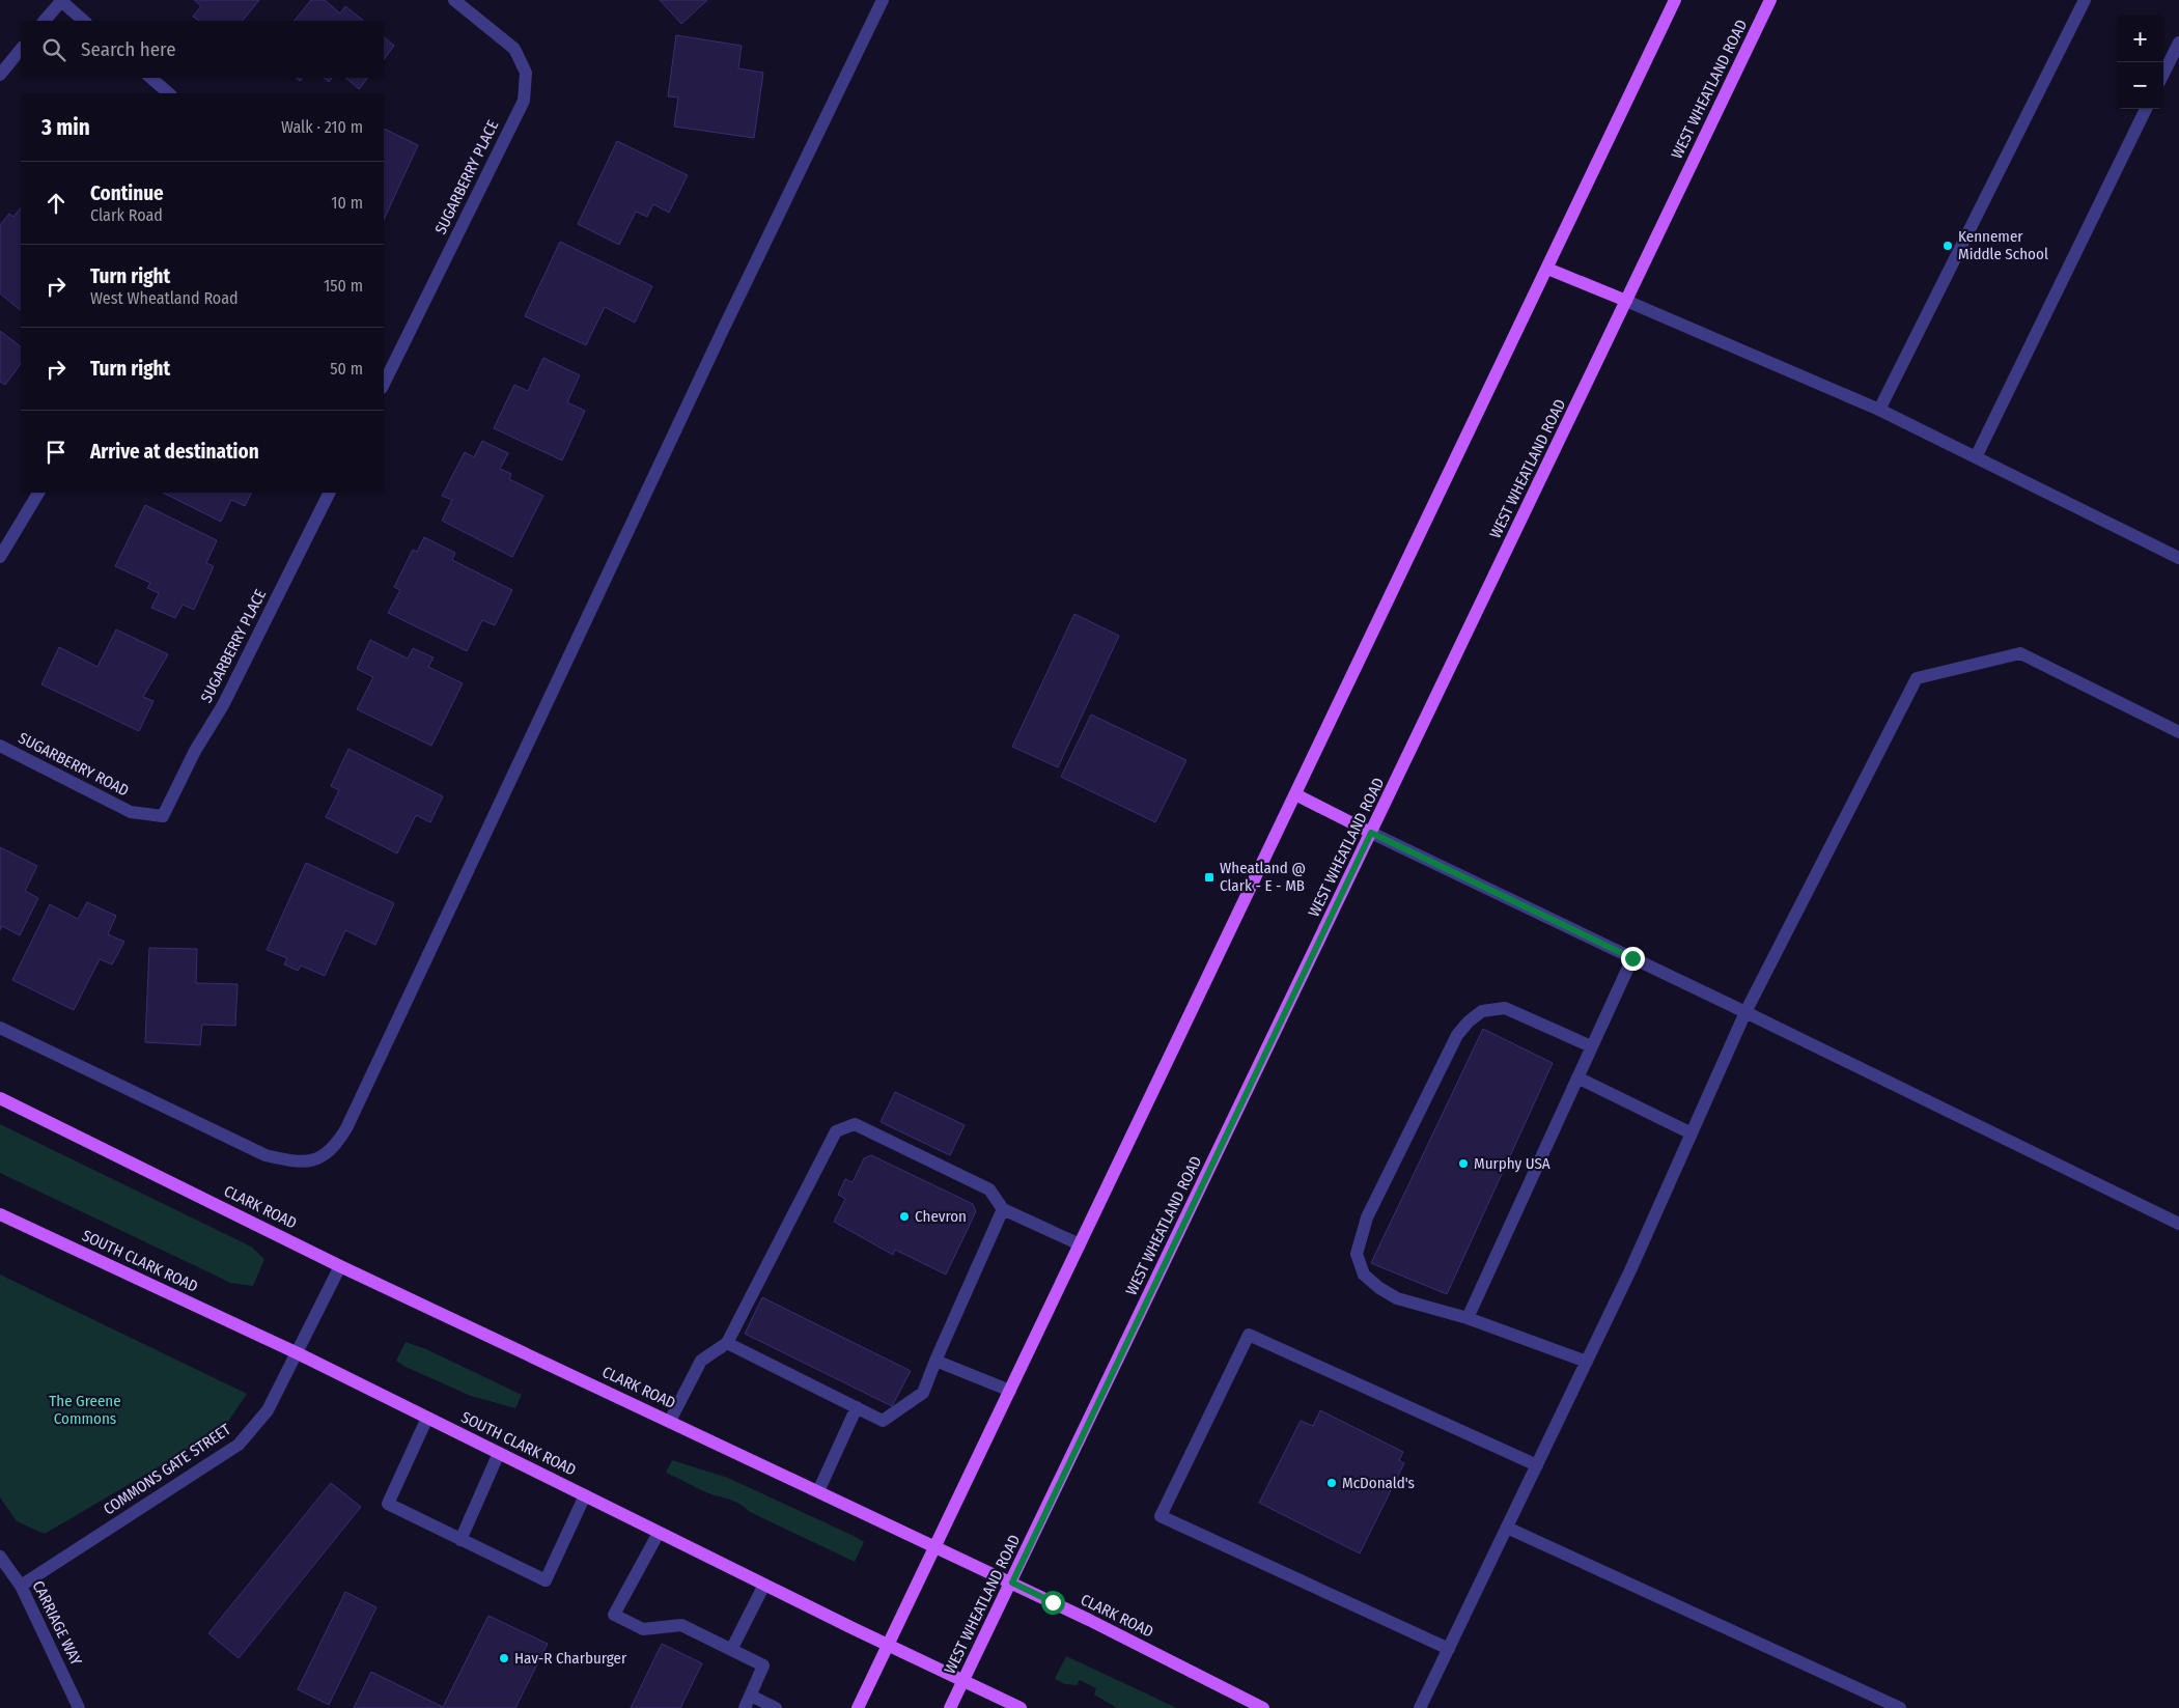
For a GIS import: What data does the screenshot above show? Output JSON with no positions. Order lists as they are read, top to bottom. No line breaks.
{"streets":{"main road":["WEST WHEATLAND ROAD","CLARK ROAD","SOUTH CLARK ROAD"],"street":["SUGARBERRY PLACE","SUGARBERRY ROAD","COMMONS GATE STREET","CARRIAGE WAY"]},"crossings":[["WEST WHEATLAND ROAD","CLARK ROAD"],["WEST WHEATLAND ROAD","SOUTH CLARK ROAD"],["SUGARBERRY PLACE","SUGARBERRY ROAD"],["CLARK ROAD","COMMONS GATE STREET"],["SOUTH CLARK ROAD","COMMONS GATE STREET"],["COMMONS GATE STREET","CARRIAGE WAY"]],"parks":["The Greene Commons"],"places":{"other":["Kennemer Middle School","Murphy USA","Chevron","McDonald's","Hav-R Charburger"],"transit":["Wheatland @ Clark - E - MB"]},"page":{"map_buttons":["+","−"],"search":"Search here","heading":["3 min","Walk · 210 m"],"list":[["Continue","Clark Road","10 m"],["Turn right","West Wheatland Road","150 m"],["Turn right","50 m"],"Arrive at destination"]}}
